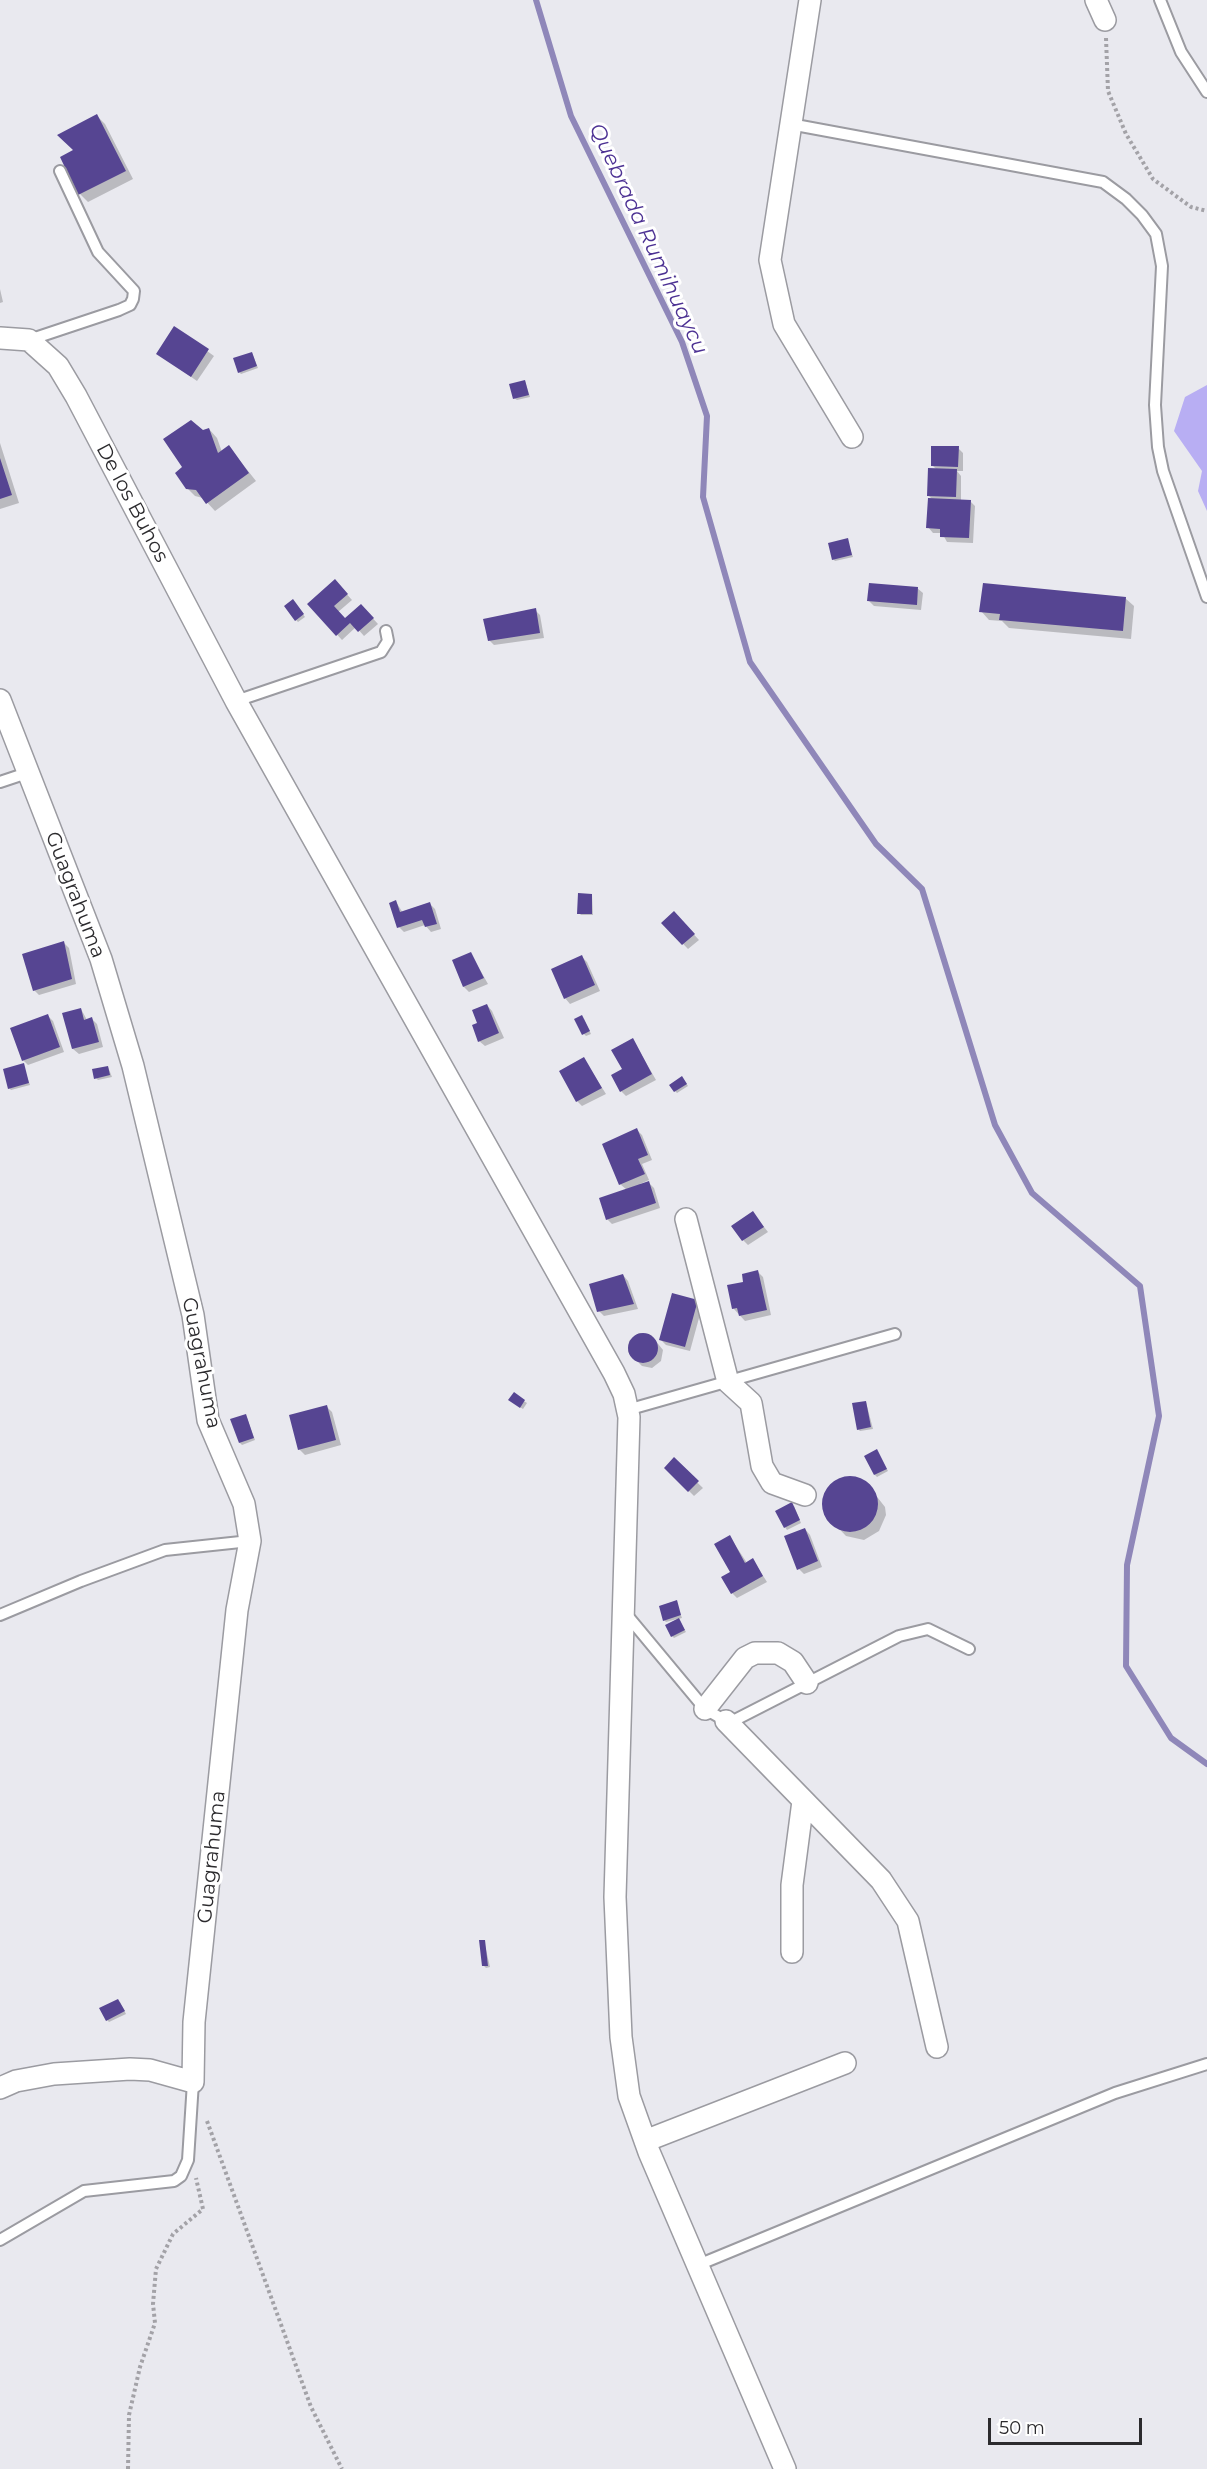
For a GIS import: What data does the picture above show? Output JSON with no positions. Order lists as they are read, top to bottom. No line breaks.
{"streets":{"street":["De los Buhos","Guagrahuma"]},"water":["Quebrada Rumihuaycu"],"scale_bar":"50 m"}
